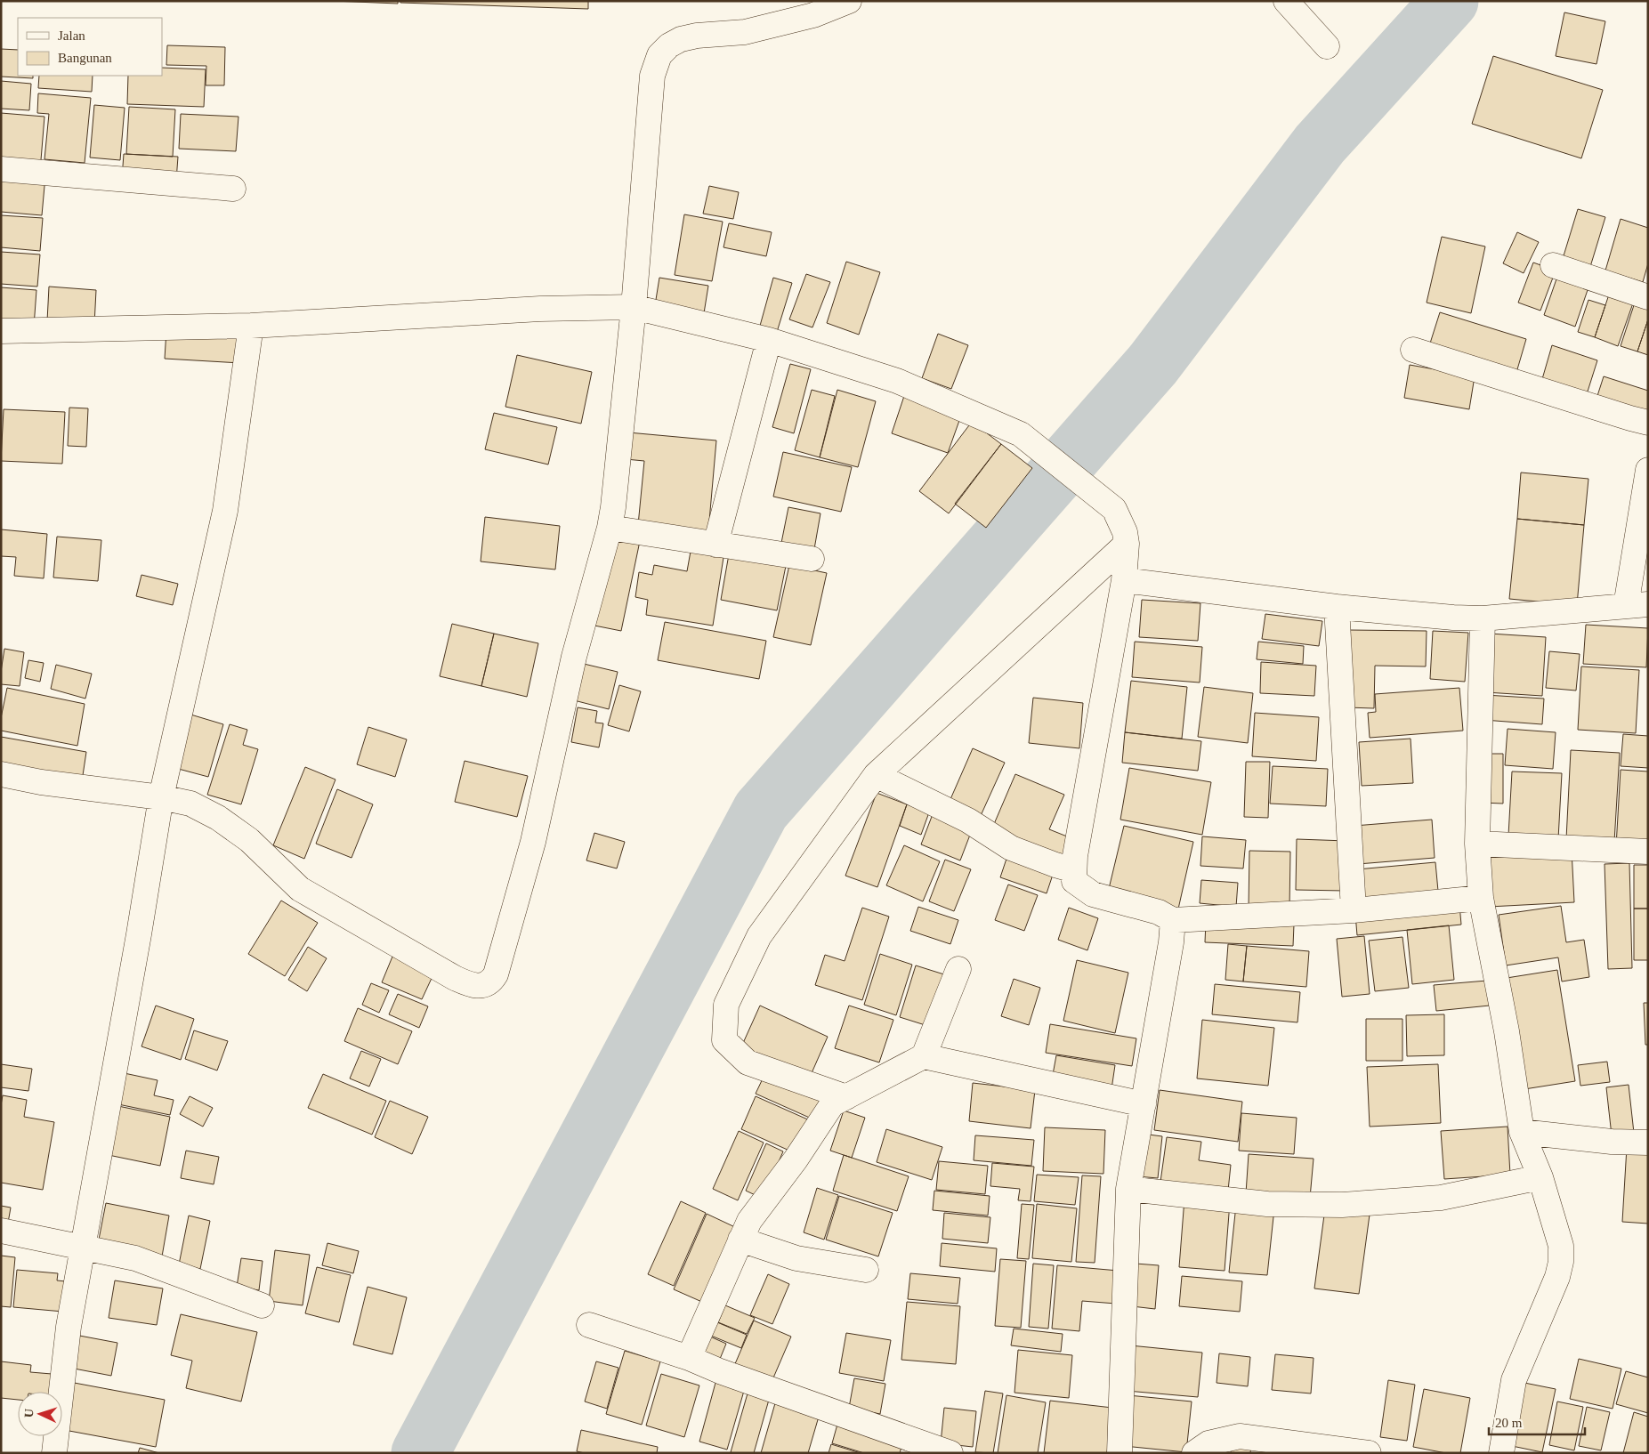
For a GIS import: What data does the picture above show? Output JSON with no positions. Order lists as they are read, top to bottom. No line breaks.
{"legend":["Jalan","Bangunan"],"scale_bar":"20 m","north":"left"}
